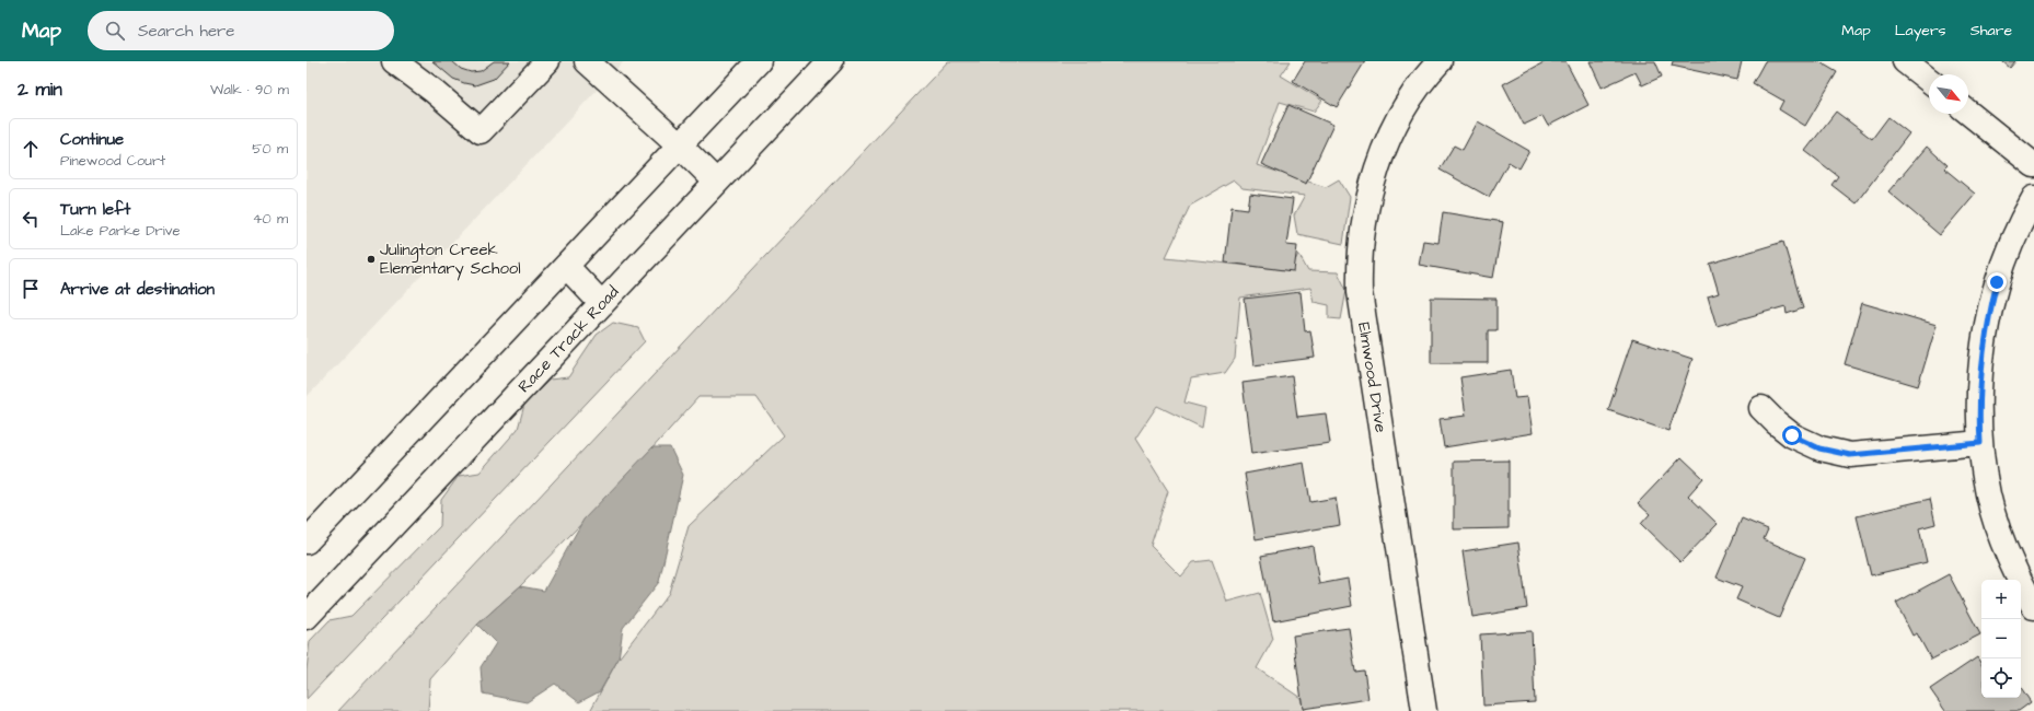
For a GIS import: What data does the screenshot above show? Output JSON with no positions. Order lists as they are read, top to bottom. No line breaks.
{"streets":{"main road":["Race Track Road","Elmwood Drive"]},"places":["Julington Creek Elementary School"],"north":"bottom right","page":{"header":"Map","search":"Search here","nav":["Map","Layers","Share"],"heading":["2 min","Walk · 90 m"],"list":[["Continue","Pinewood Court","50 m"],["Turn left","Lake Parke Drive","40 m"],"Arrive at destination"],"map_buttons":["+","−"]}}
